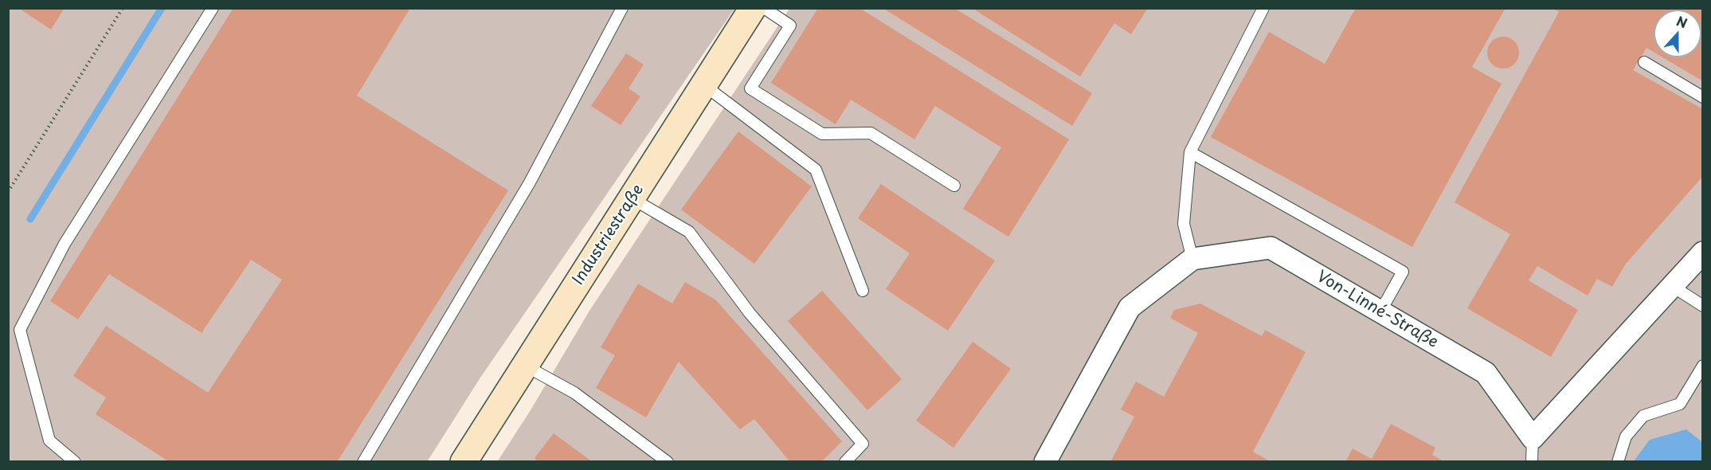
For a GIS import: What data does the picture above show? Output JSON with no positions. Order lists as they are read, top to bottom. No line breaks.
{"streets":{"street":["Industriestraße","Von-Linné-Straße"]},"north":"top"}
